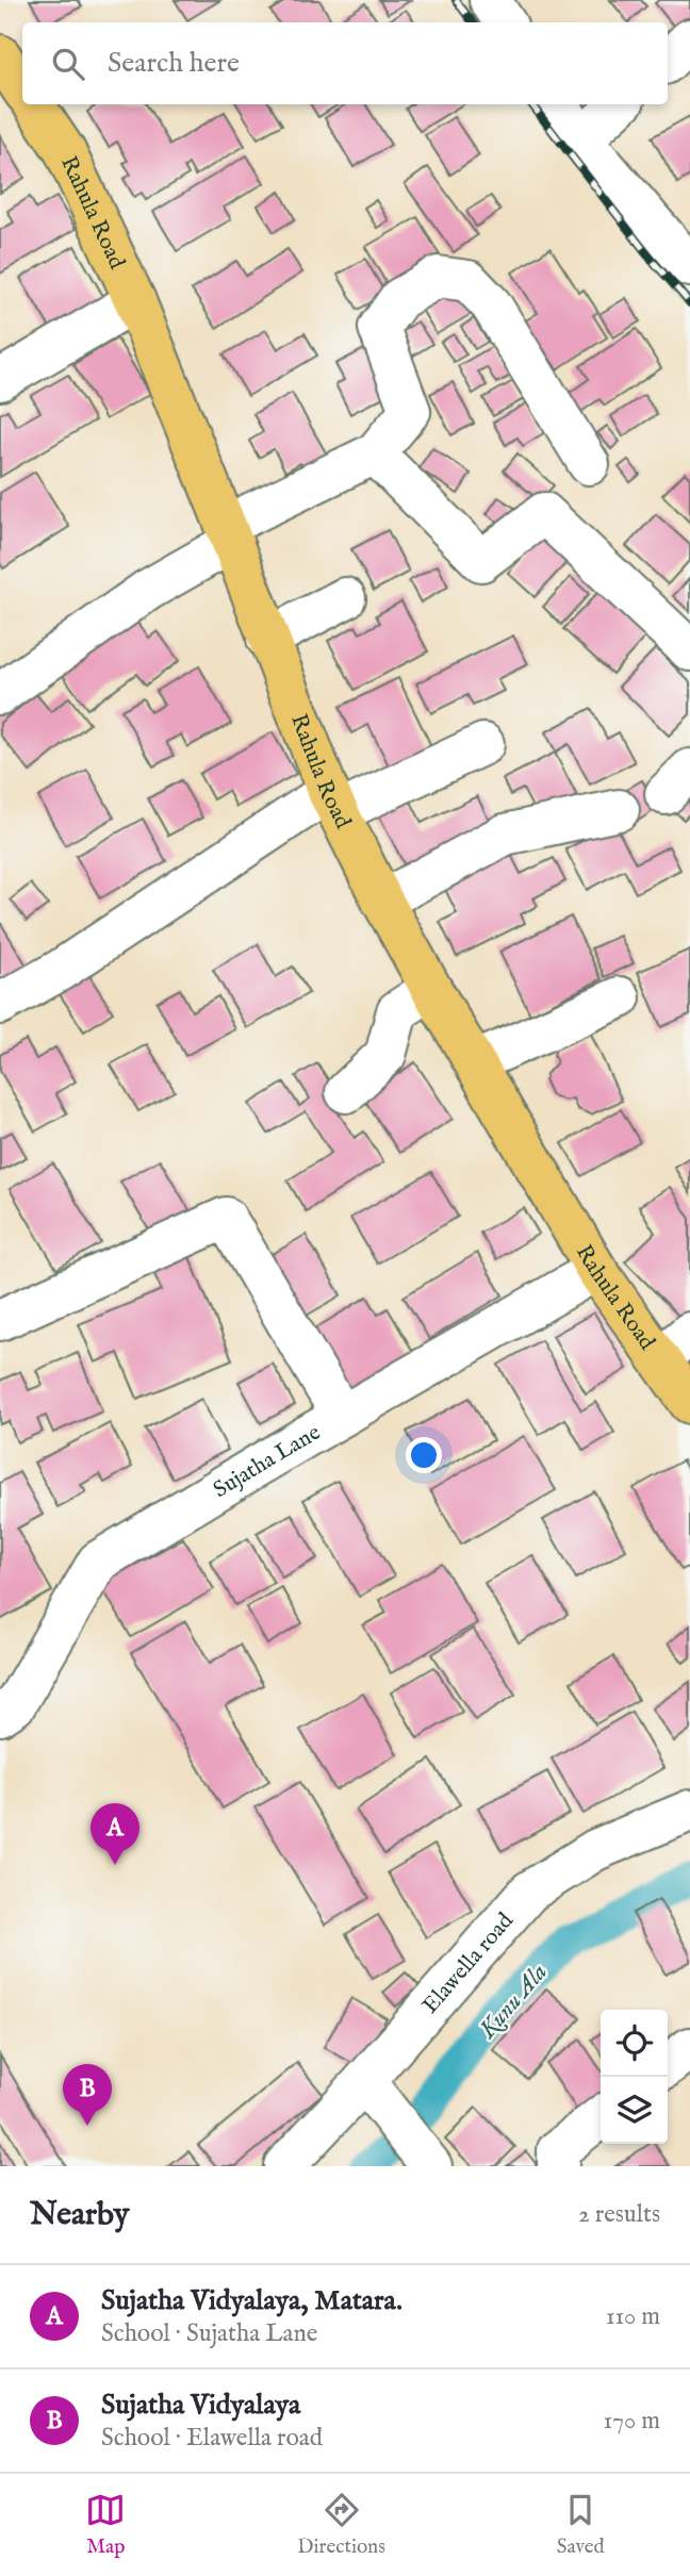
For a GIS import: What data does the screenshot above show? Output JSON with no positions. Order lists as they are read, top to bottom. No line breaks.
{"streets":{"main road":["Rahula Road"],"street":["Sujatha Lane","Elawella road"]},"crossings":[["Rahula Road","Sujatha Lane"]],"water":["Kunu Ala"],"page":{"search":"Search here","pins":["A","B"],"heading":["Nearby","2 results"],"list":[{"mark":"A","name":"Sujatha Vidyalaya, Matara.","note":"School · Sujatha Lane","value":"110 m"},{"mark":"B","name":"Sujatha Vidyalaya","note":"School · Elawella road","value":"170 m"}],"nav":["Map","Directions","Saved"]}}
